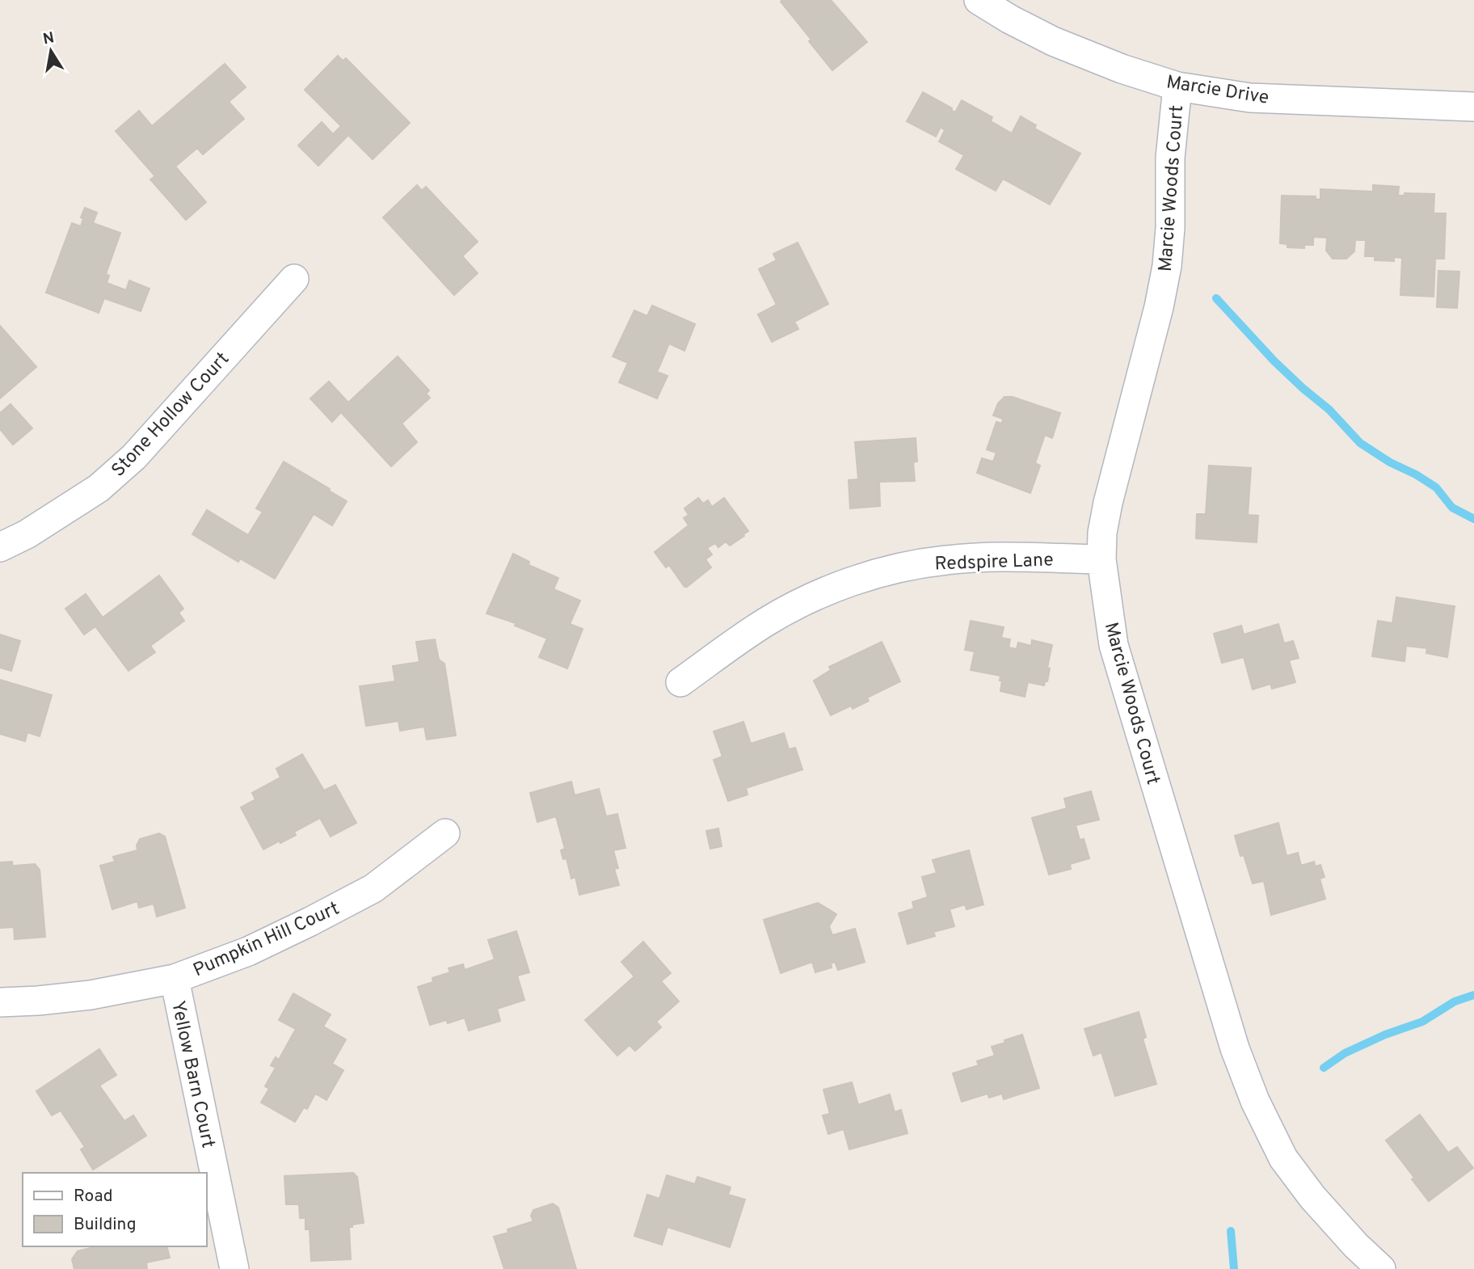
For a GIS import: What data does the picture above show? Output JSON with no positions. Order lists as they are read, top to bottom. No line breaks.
{"streets":{"street":["Marcie Drive","Marcie Woods Court","Stone Hollow Court","Redspire Lane","Pumpkin Hill Court","Yellow Barn Court"]},"crossings":[["Marcie Drive","Marcie Woods Court"],["Marcie Woods Court","Redspire Lane"],["Pumpkin Hill Court","Yellow Barn Court"]],"legend":["Road","Building"],"north":"top"}
